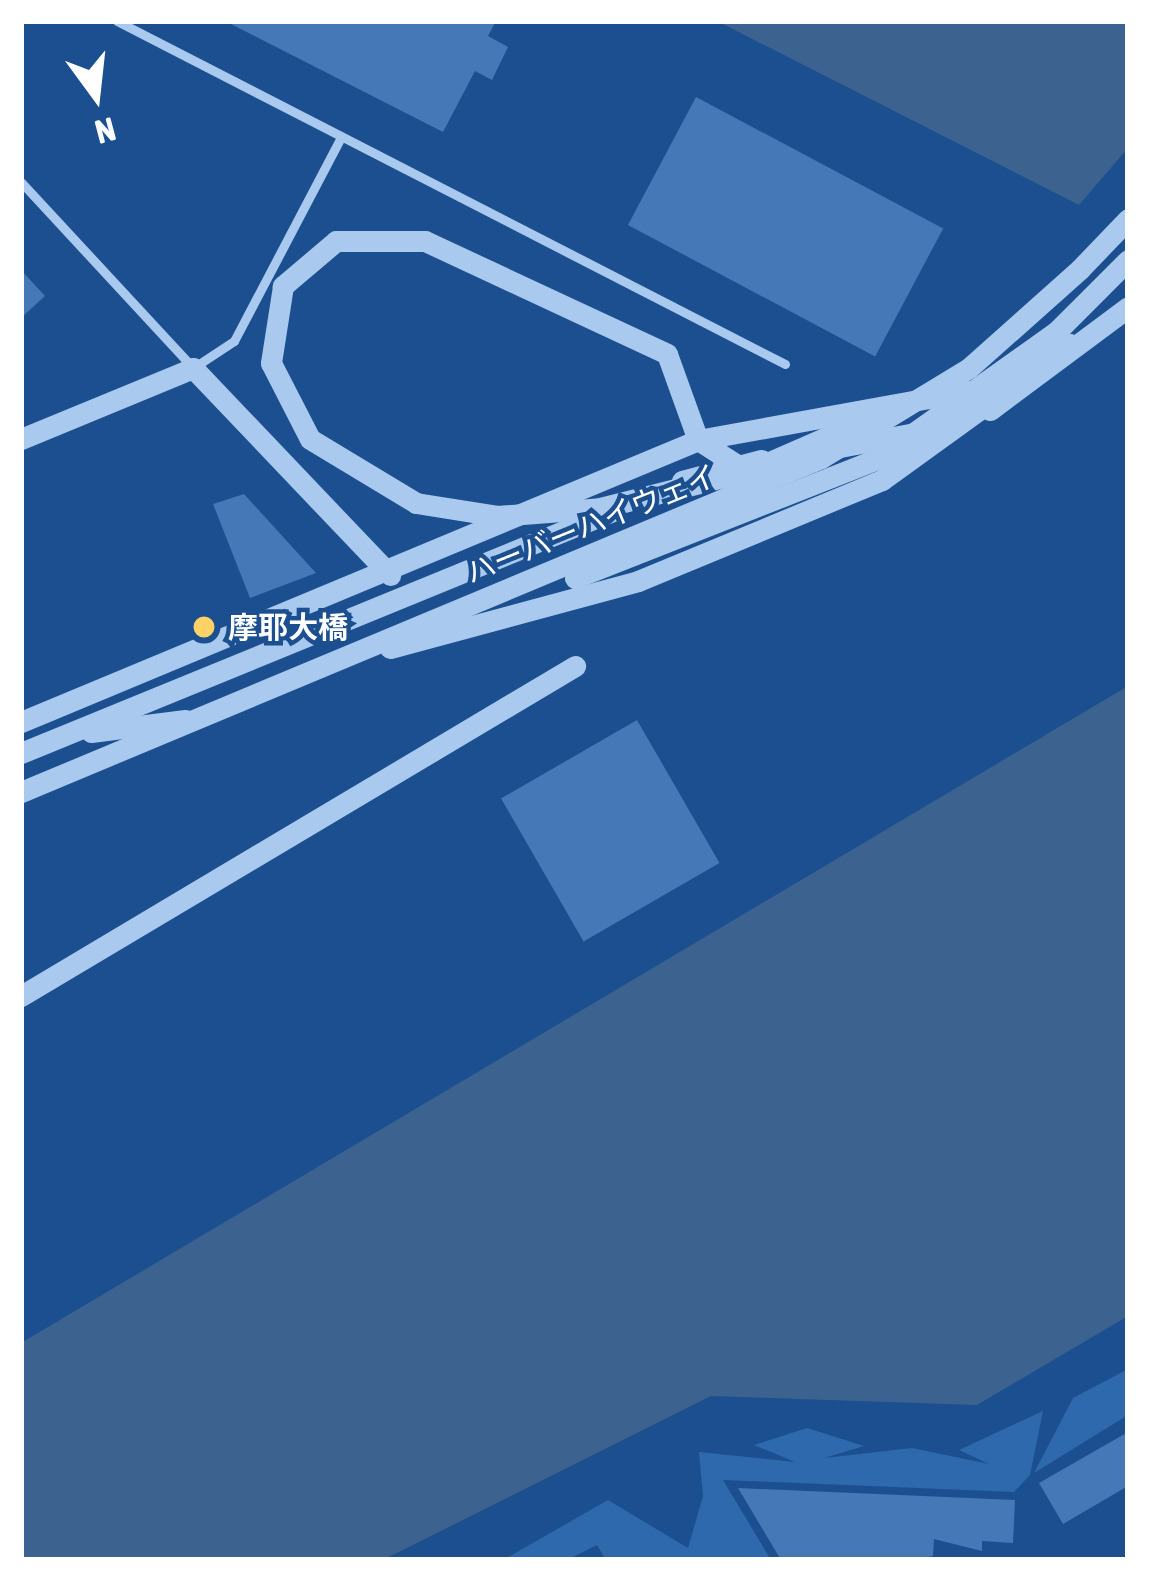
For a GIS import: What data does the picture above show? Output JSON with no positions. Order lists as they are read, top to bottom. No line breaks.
{"streets":{"street":["ハーバーハイウェイ"]},"places":["摩耶大橋"],"north":"bottom"}
